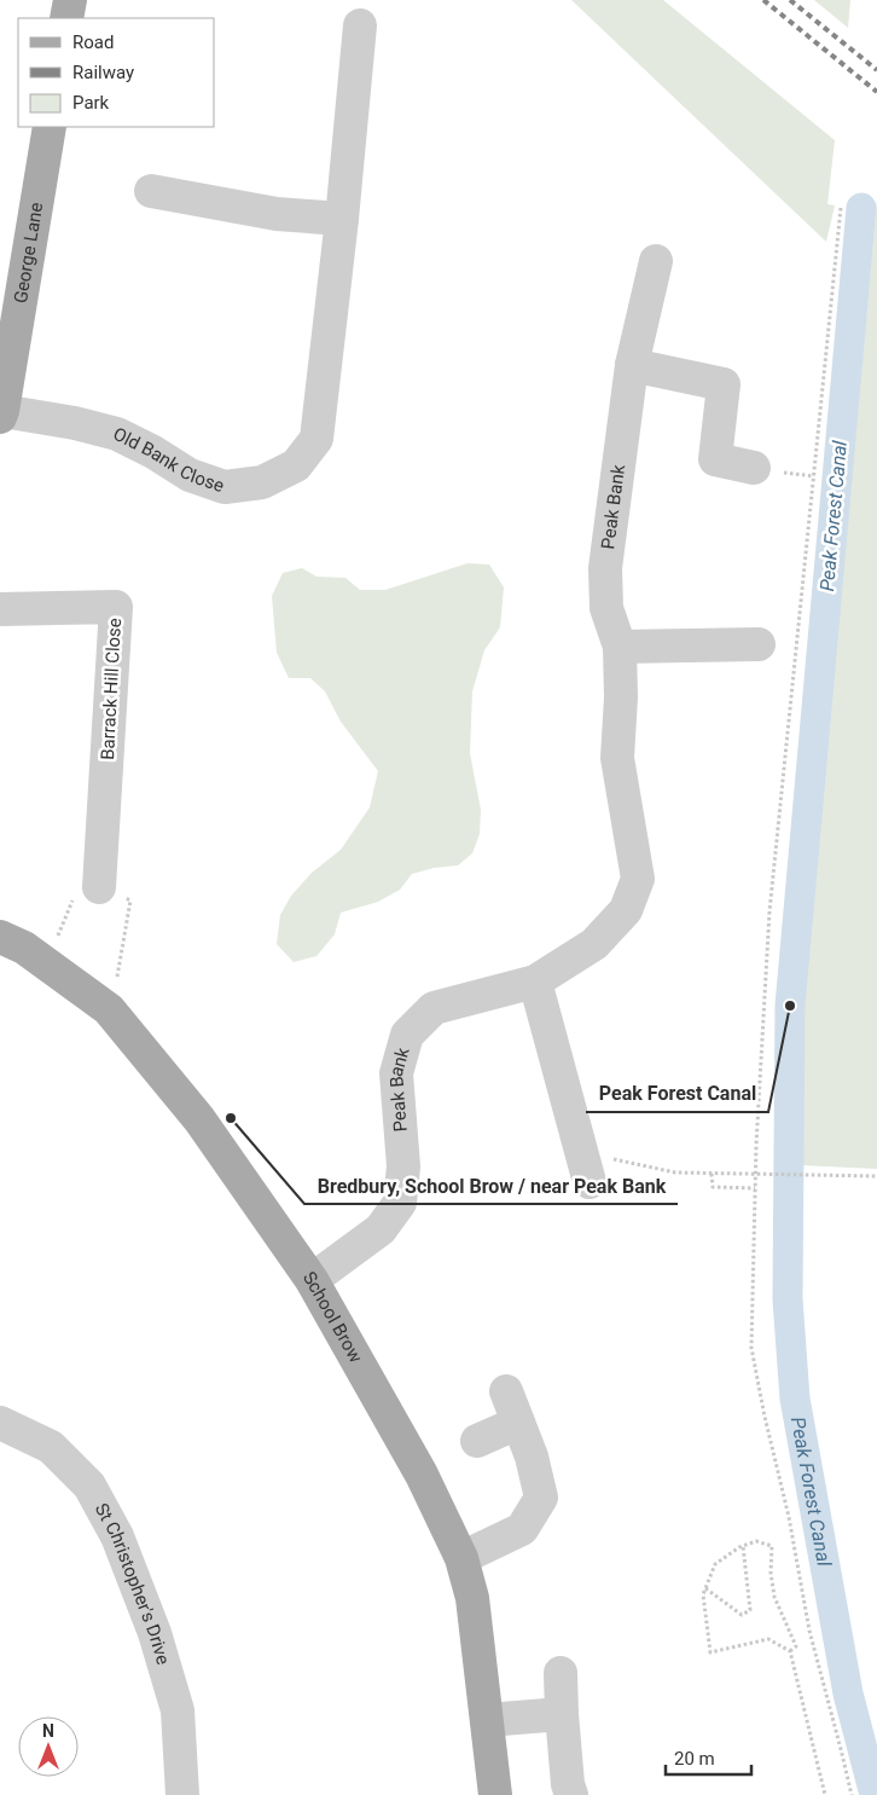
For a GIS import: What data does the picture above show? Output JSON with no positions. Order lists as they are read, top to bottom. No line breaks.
{"streets":{"main road":["George Lane","School Brow"],"street":["Old Bank Close","Peak Bank","Barrack Hill Close","St Christopher's Drive"]},"crossings":[["George Lane","Old Bank Close"],["Peak Bank","School Brow"]],"water":["Peak Forest Canal"],"places":["Peak Forest Canal","Bredbury, School Brow / near Peak Bank"],"legend":["Road","Railway","Park"],"scale_bar":"20 m","north":"top"}
